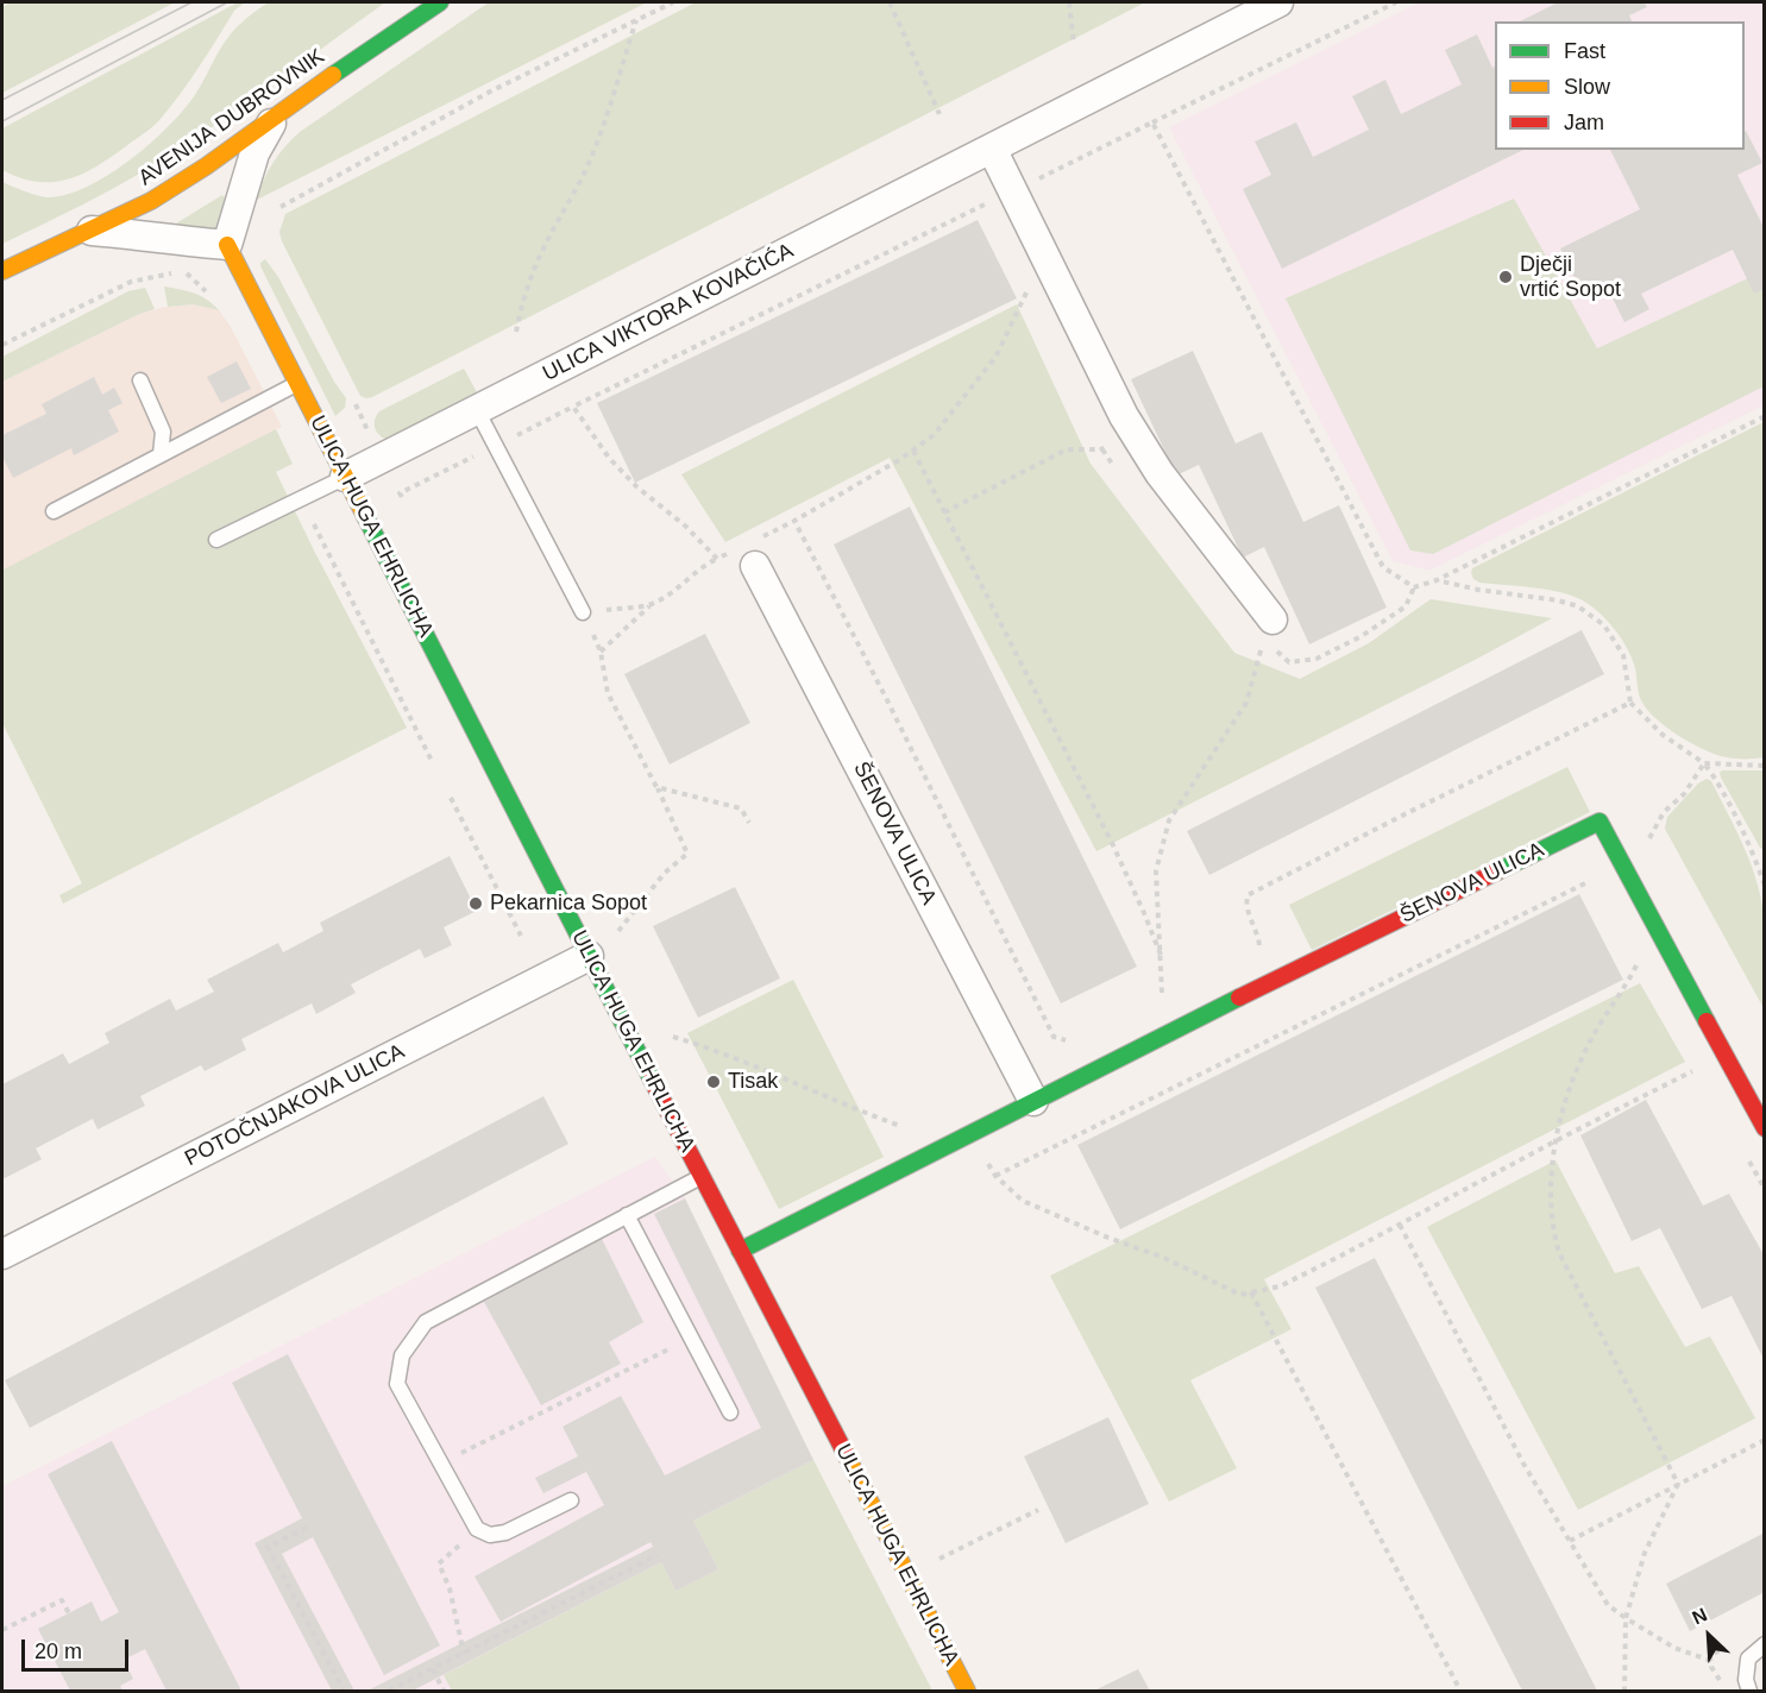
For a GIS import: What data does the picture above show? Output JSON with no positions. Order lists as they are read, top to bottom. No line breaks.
{"streets":{"street":["AVENIJA DUBROVNIK","ULICA VIKTORA KOVAČIĆA","ULICA HUGA EHRLICHA","ŠENOVA ULICA","POTOČNJAKOVA ULICA"]},"crossings":[["ULICA VIKTORA KOVAČIĆA","ULICA HUGA EHRLICHA"],["ULICA HUGA EHRLICHA","ŠENOVA ULICA"],["ULICA HUGA EHRLICHA","POTOČNJAKOVA ULICA"]],"places":["Dječji vrtić Sopot","Pekarnica Sopot","Tisak"],"legend":["Fast","Slow","Jam"],"scale_bar":"20 m","north":"top left"}
